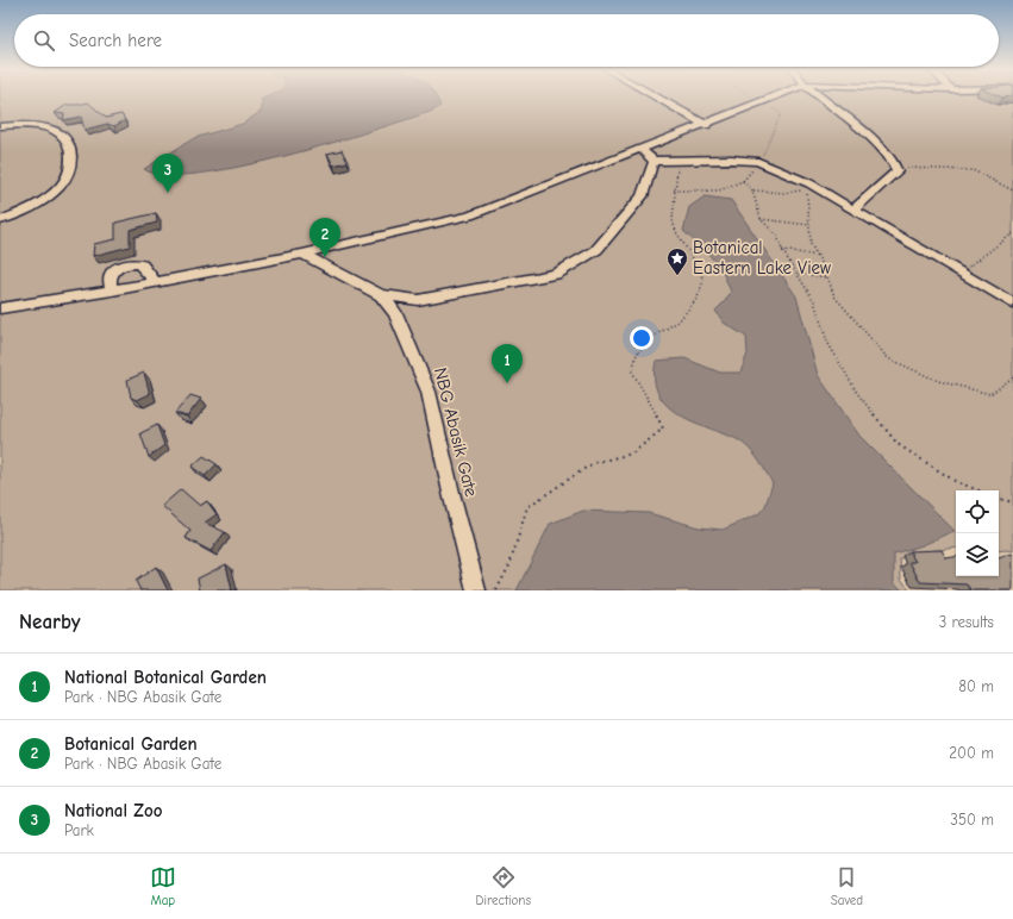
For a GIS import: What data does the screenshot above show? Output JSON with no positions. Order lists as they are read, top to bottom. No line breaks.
{"streets":{"street":["NBG Abasik Gate"]},"places":{"place":["Botanical Eastern Lake View"]},"page":{"search":"Search here","pins":["3","2","1"],"heading":["Nearby","3 results"],"list":[{"mark":"1","name":"National Botanical Garden","note":"Park · NBG Abasik Gate","value":"80 m"},{"mark":"2","name":"Botanical Garden","note":"Park · NBG Abasik Gate","value":"200 m"},{"mark":"3","name":"National Zoo","note":"Park","value":"350 m"}],"nav":["Map","Directions","Saved"]}}
